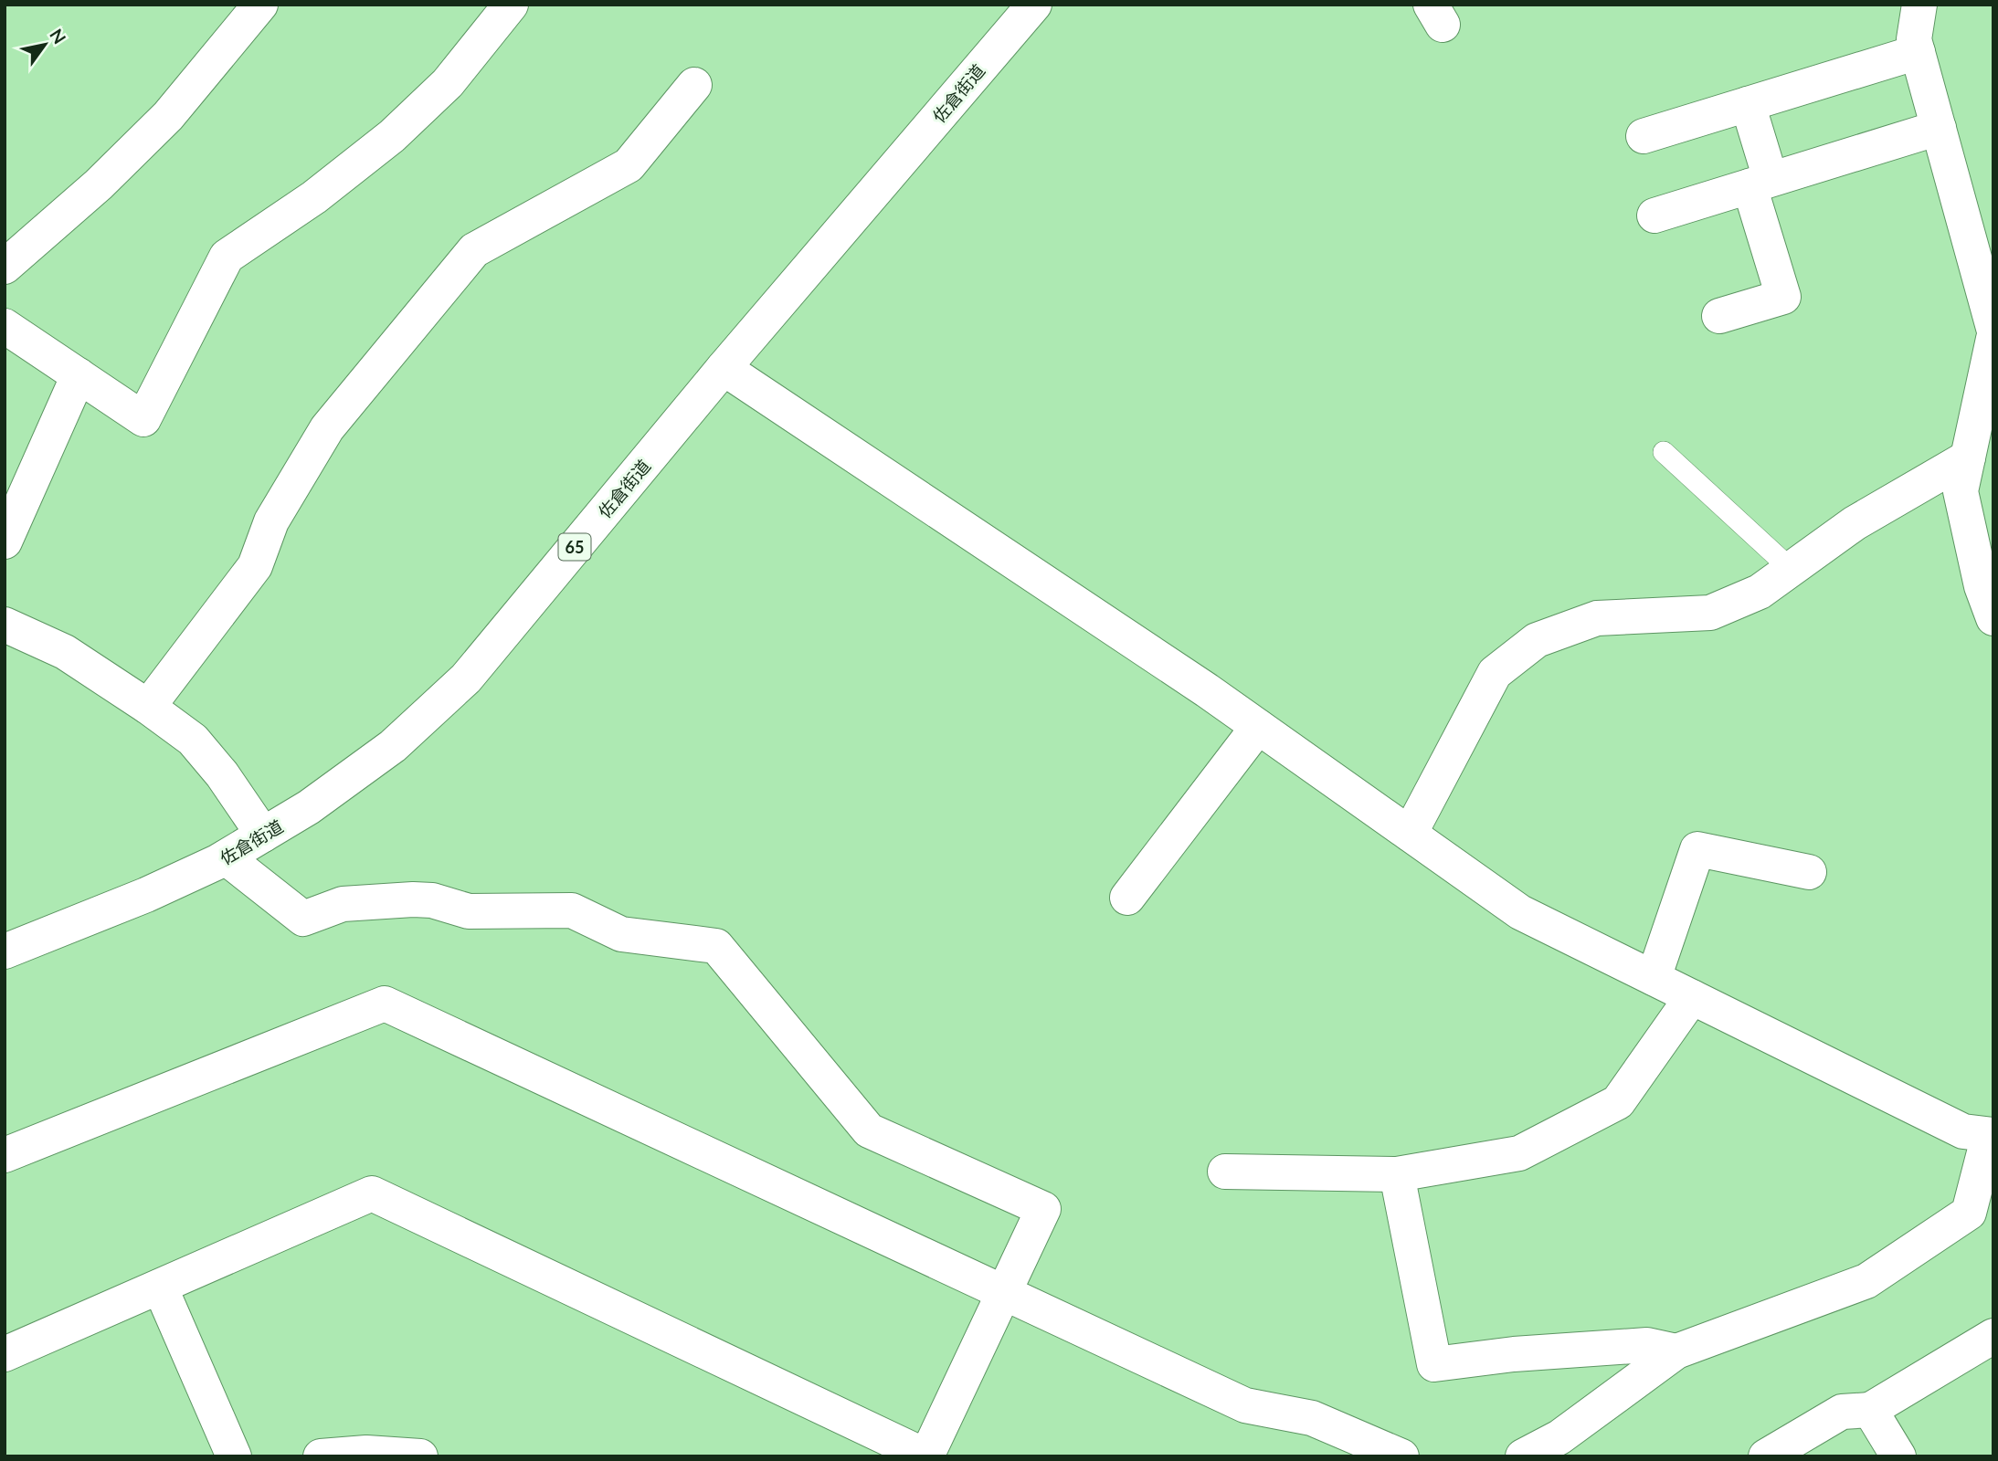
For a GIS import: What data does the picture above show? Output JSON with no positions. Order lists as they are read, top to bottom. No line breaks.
{"streets":{"street":["佐倉街道","65"]},"north":"top right"}
